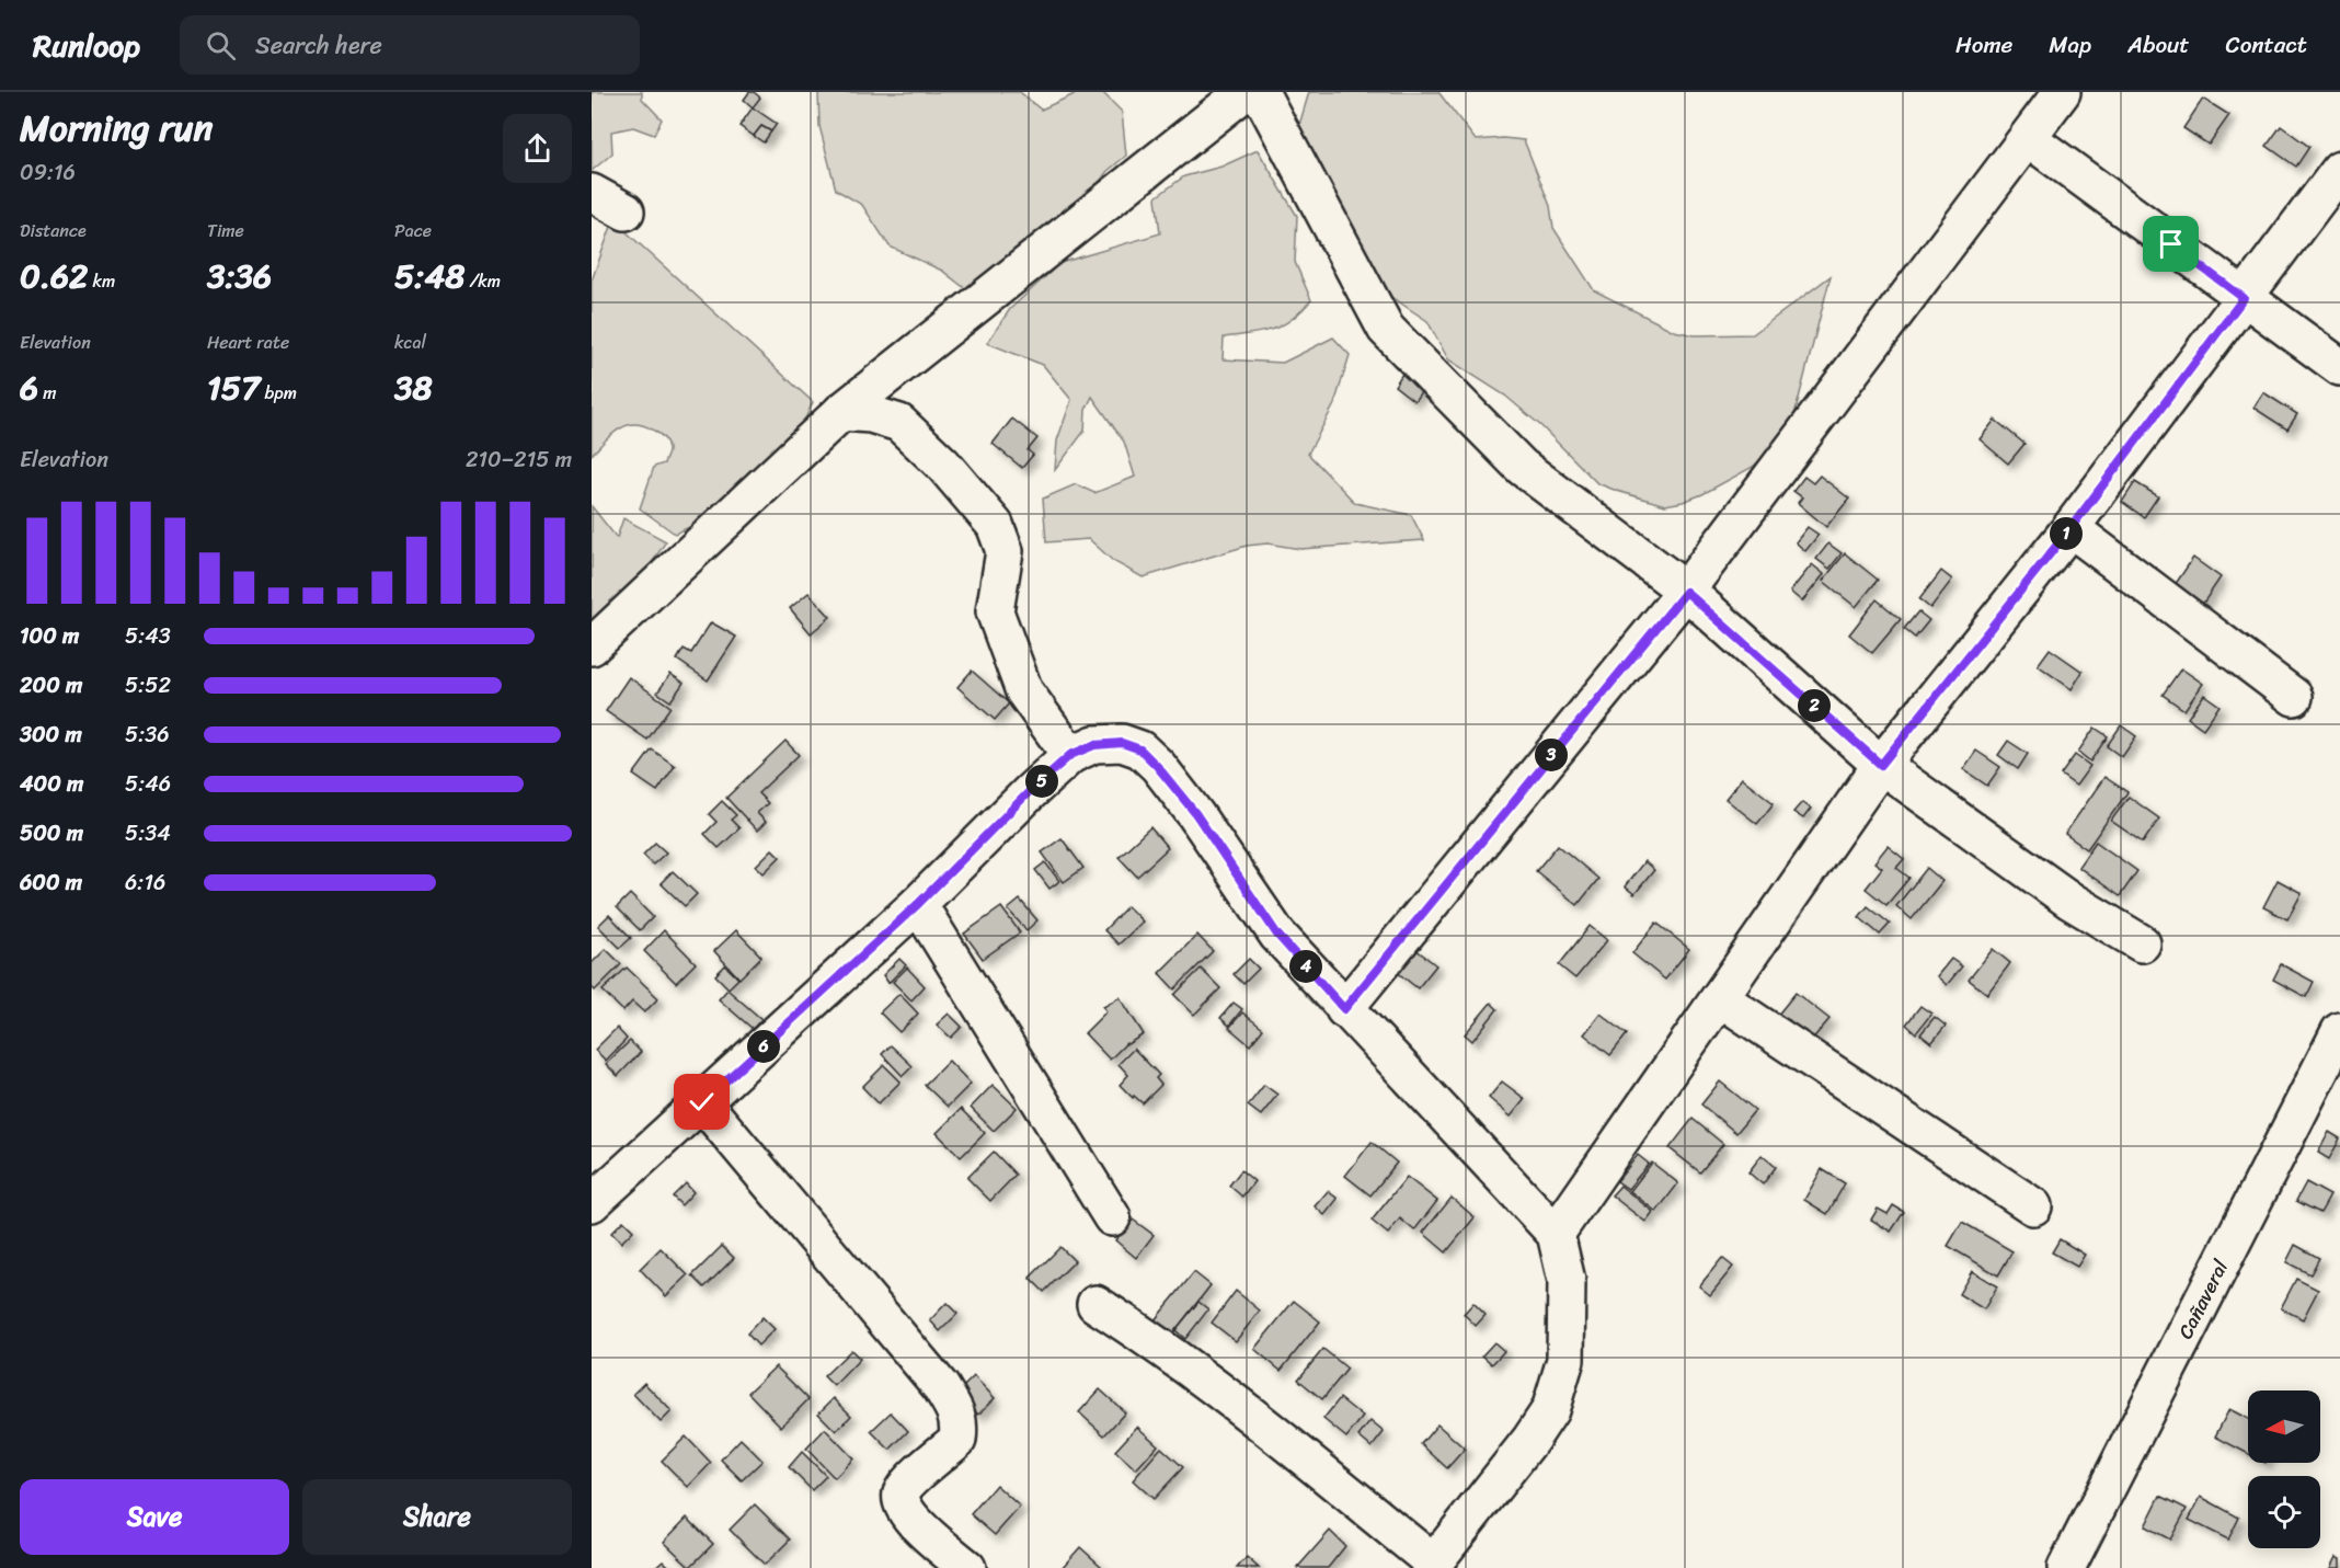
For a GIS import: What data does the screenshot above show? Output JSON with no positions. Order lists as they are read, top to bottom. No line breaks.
{"streets":{"street":["Cañaveral"]},"north":"left","page":{"header":"Runloop","search":"Search here","nav":["Home","Map","About","Contact"],"heading":["Morning run","09:16"],"stats":[["Distance","0.62 km"],["Time","3:36"],["Pace","5:48 /km"],["Elevation","6 m"],["Heart rate","157 bpm"],["kcal","38"]],"chart":["Elevation","210–215 m"],"pins":["1","2","3","5","4","6"],"list":[{"name":"100 m","note":"5:43"},{"name":"200 m","note":"5:52"},{"name":"300 m","note":"5:36"},{"name":"400 m","note":"5:46"},{"name":"500 m","note":"5:34"},{"name":"600 m","note":"6:16"}],"buttons":["Save","Share"]}}
